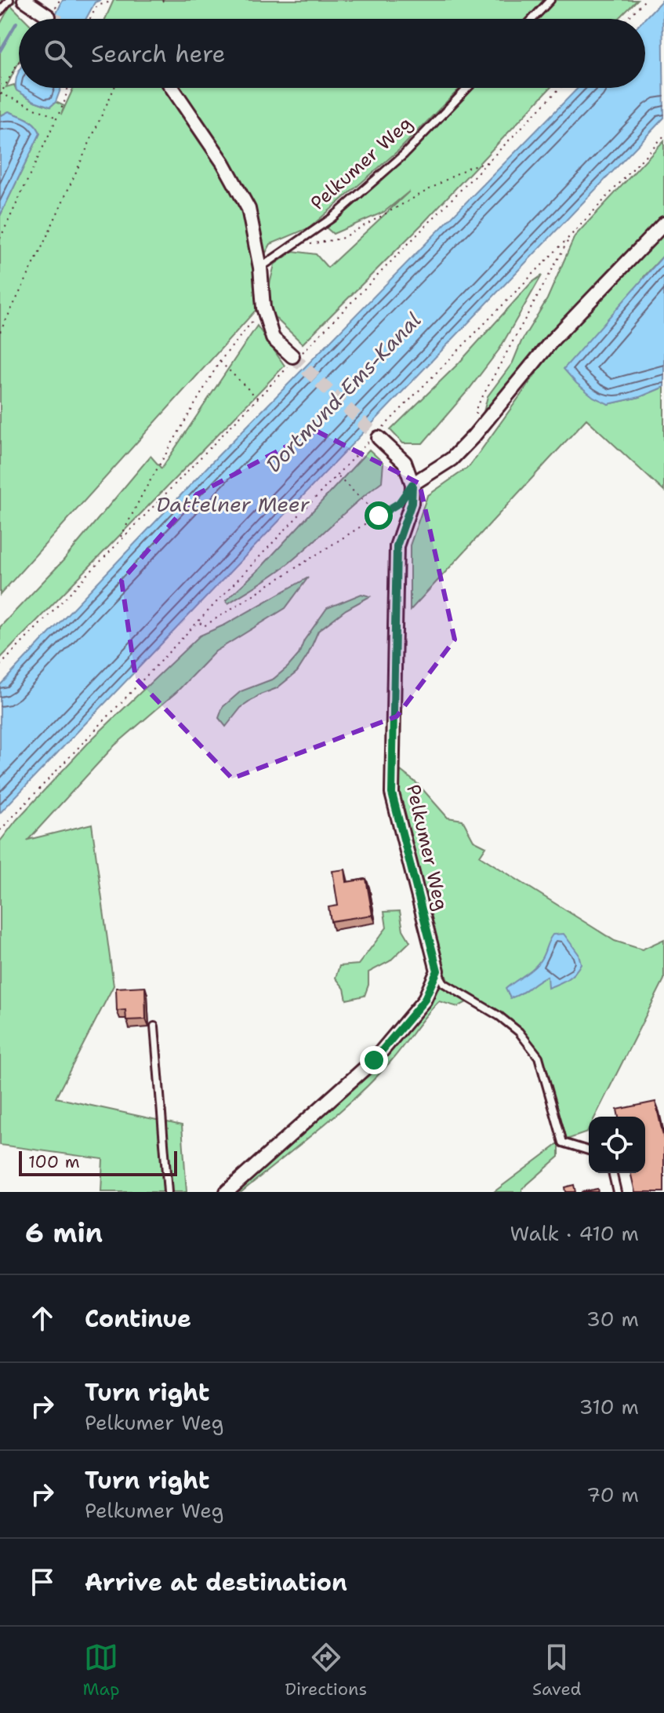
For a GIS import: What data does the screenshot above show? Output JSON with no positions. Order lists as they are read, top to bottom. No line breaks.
{"streets":{"street":["Pelkumer Weg"]},"water":["Dortmund-Ems-Kanal","Dattelner Meer"],"scale_bar":"100 m","page":{"search":"Search here","scale":"100 m","heading":["6 min","Walk · 410 m"],"list":[["Continue","30 m"],["Turn right","Pelkumer Weg","310 m"],["Turn right","Pelkumer Weg","70 m"],"Arrive at destination"],"nav":["Map","Directions","Saved"]}}
